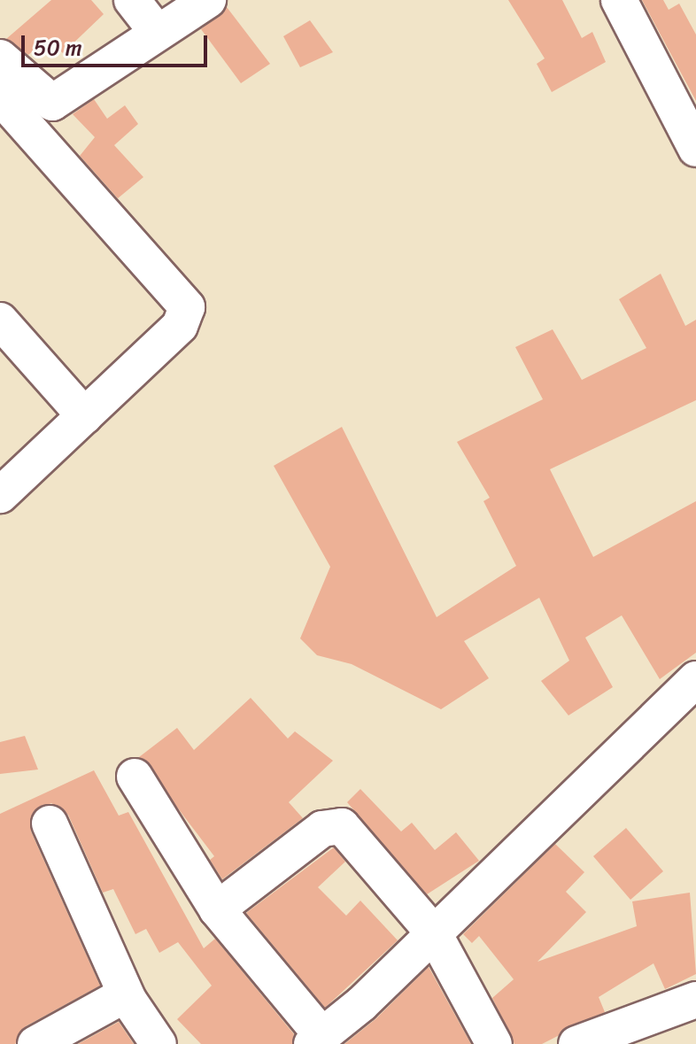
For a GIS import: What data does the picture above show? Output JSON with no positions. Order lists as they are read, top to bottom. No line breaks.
{"scale_bar":"50 m"}
